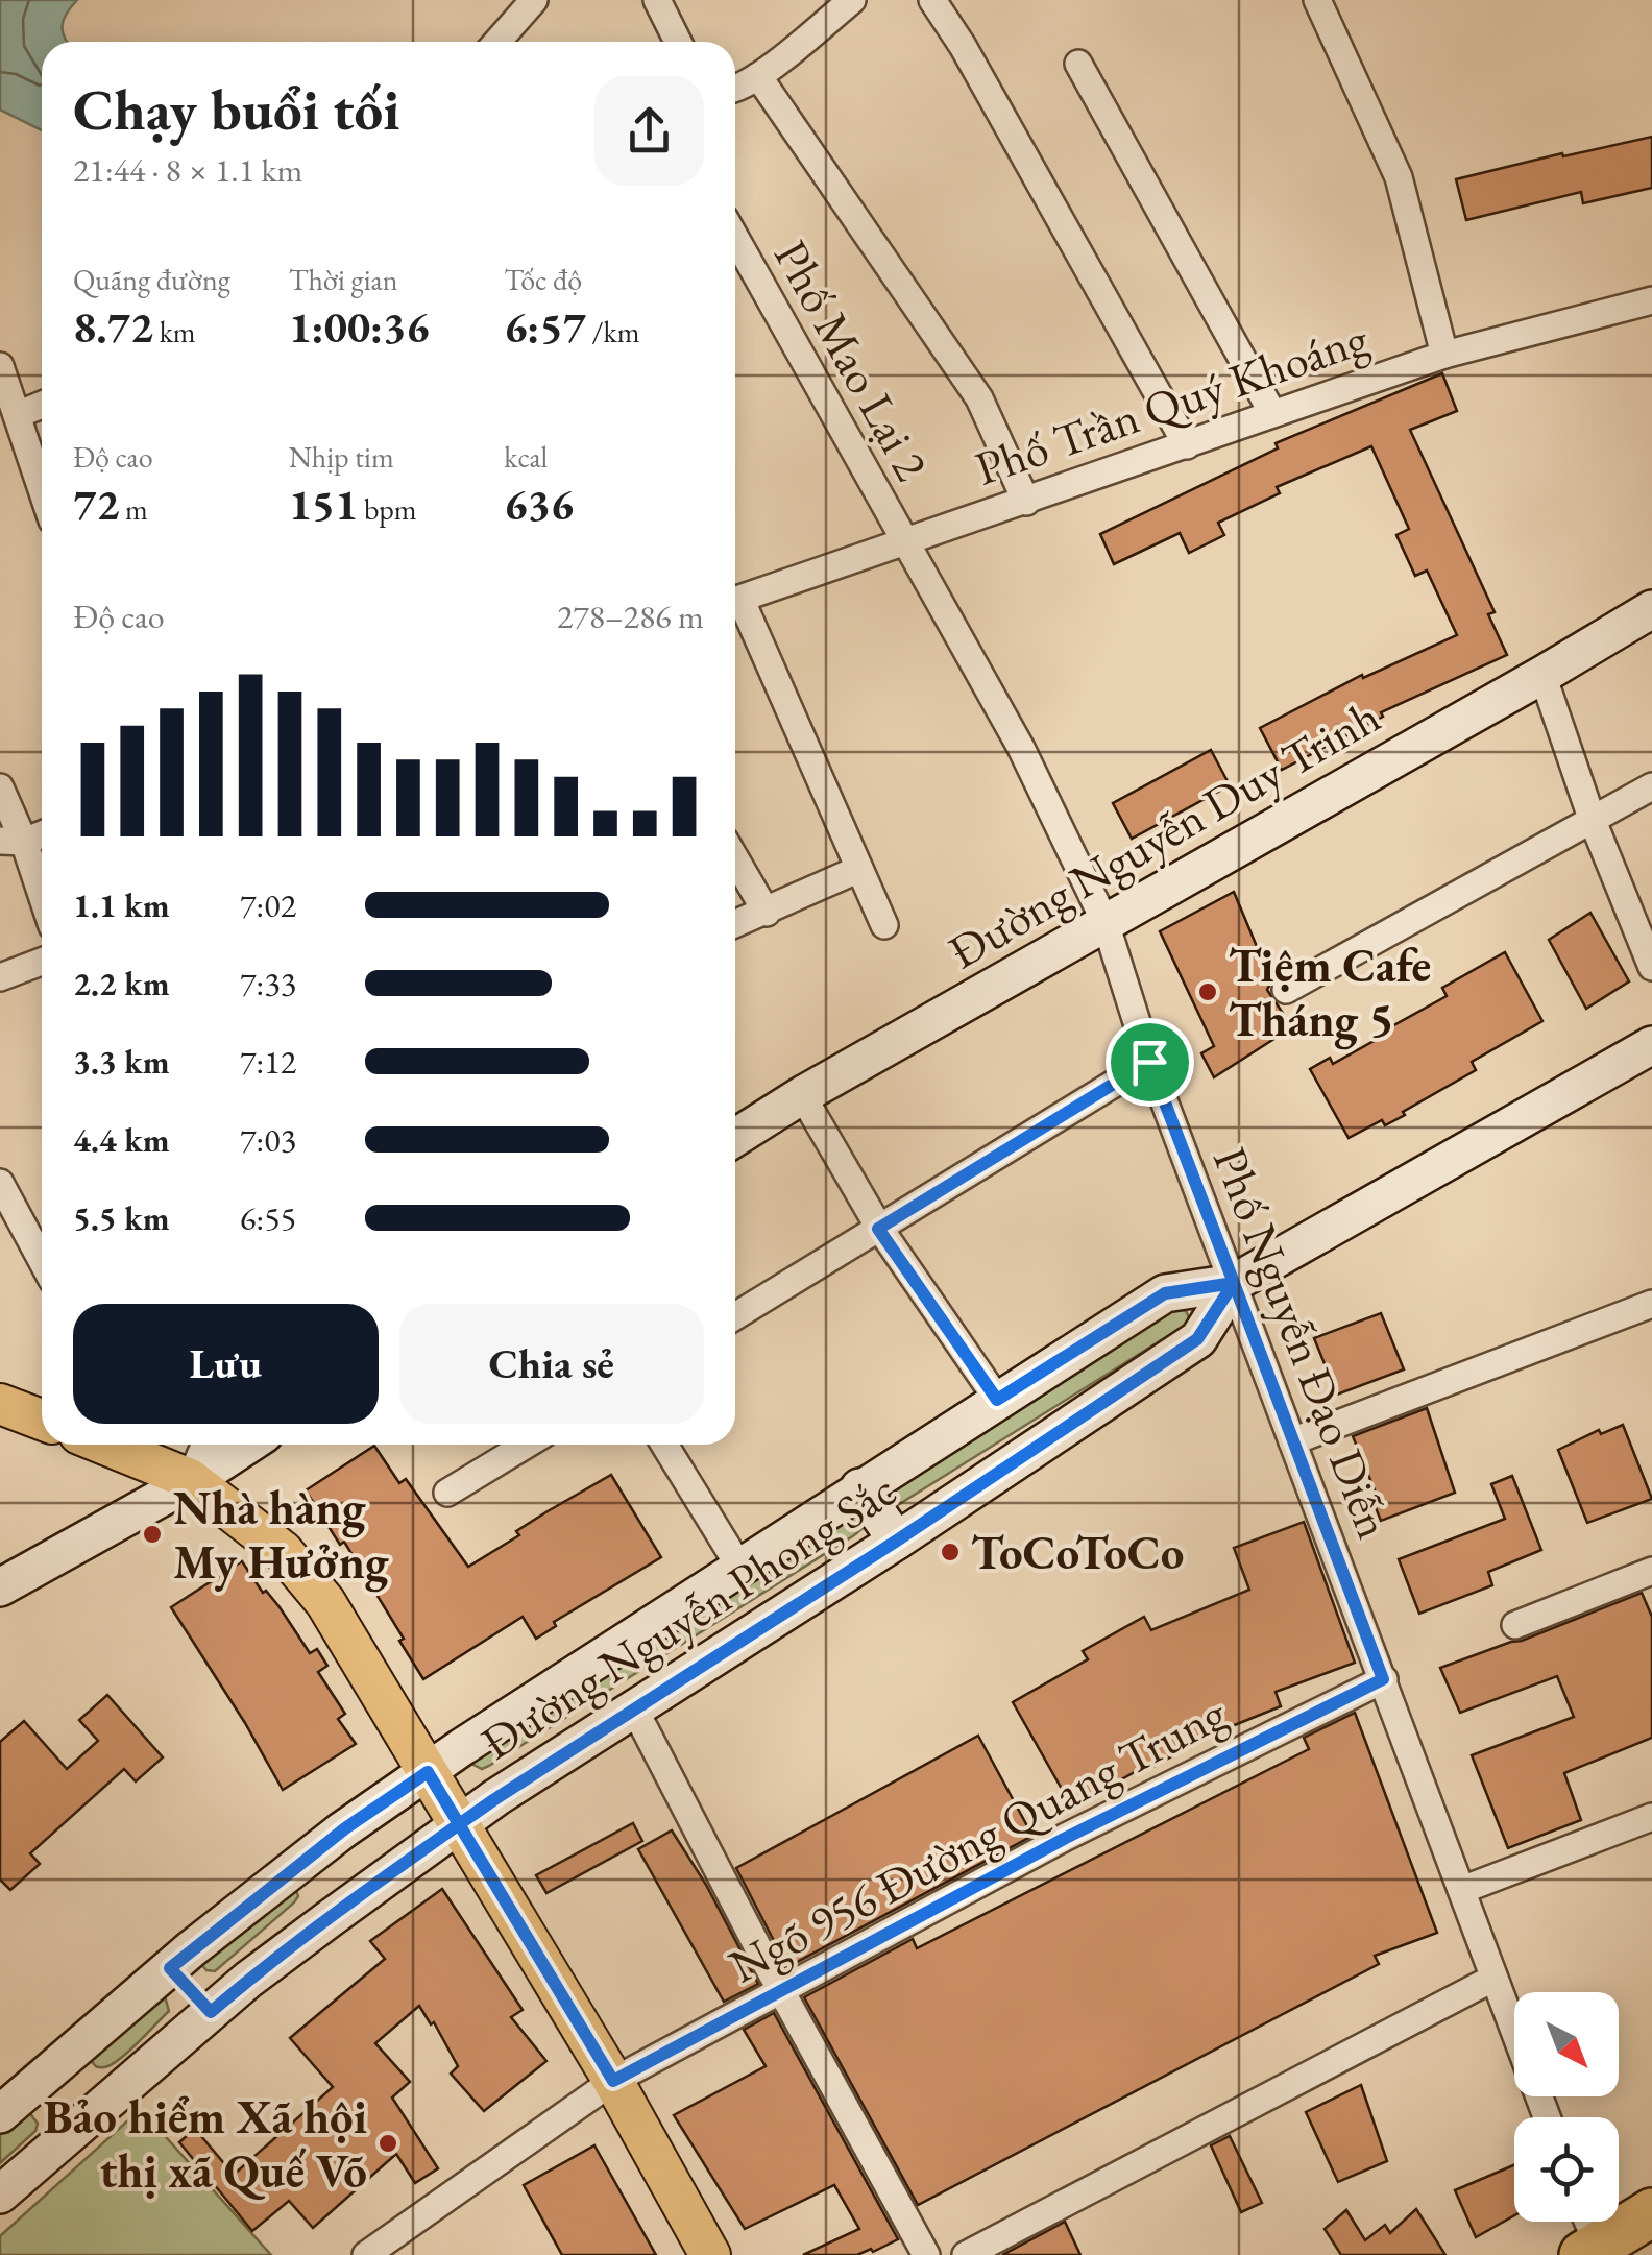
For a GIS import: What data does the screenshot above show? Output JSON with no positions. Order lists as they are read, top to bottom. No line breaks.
{"streets":{"main road":["Đường Nguyễn Duy Trinh","Đường Nguyễn Phong Sắc"],"street":["Phố Mao Lại 2","Phố Trần Quý Khoáng","Phố Nguyễn Đạo Diễn","Ngõ 956 Đường Quang Trung"]},"crossings":[["Phố Mao Lại 2","Phố Trần Quý Khoáng"],["Phố Mao Lại 2","Phố Nguyễn Đạo Diễn"],["Phố Trần Quý Khoáng","Phố Nguyễn Đạo Diễn"],["Đường Nguyễn Duy Trinh","Phố Nguyễn Đạo Diễn"],["Phố Nguyễn Đạo Diễn","Đường Nguyễn Phong Sắc"],["Phố Nguyễn Đạo Diễn","Ngõ 956 Đường Quang Trung"]],"places":["Tiệm Cafe Tháng 5","Nhà hàng My Hưởng","ToCoToCo","Bảo hiểm Xã hội thị xã Quế Võ"],"north":"bottom right","page":{"heading":["Chạy buổi tối","21:44 · 8 × 1.1 km"],"stats":[["Quãng đường","8.72 km"],["Thời gian","1:00:36"],["Tốc độ","6:57 /km"],["Độ cao","72 m"],["Nhịp tim","151 bpm"],["kcal","636"]],"chart":["Độ cao","278–286 m"],"list":[{"name":"1.1 km","note":"7:02"},{"name":"2.2 km","note":"7:33"},{"name":"3.3 km","note":"7:12"},{"name":"4.4 km","note":"7:03"},{"name":"5.5 km","note":"6:55"}],"buttons":["Lưu","Chia sẻ"]}}
